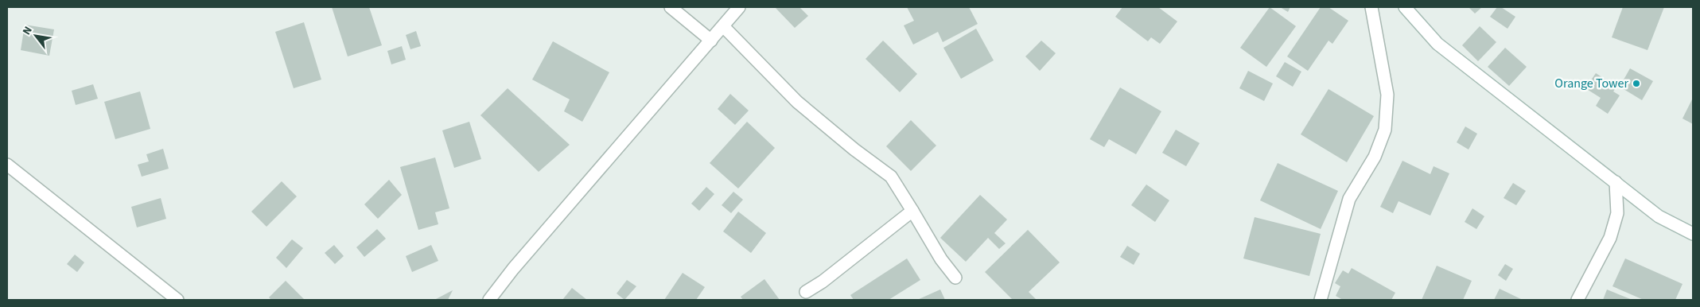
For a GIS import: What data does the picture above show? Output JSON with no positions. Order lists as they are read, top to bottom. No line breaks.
{"places":["Orange Tower"],"north":"top left"}
